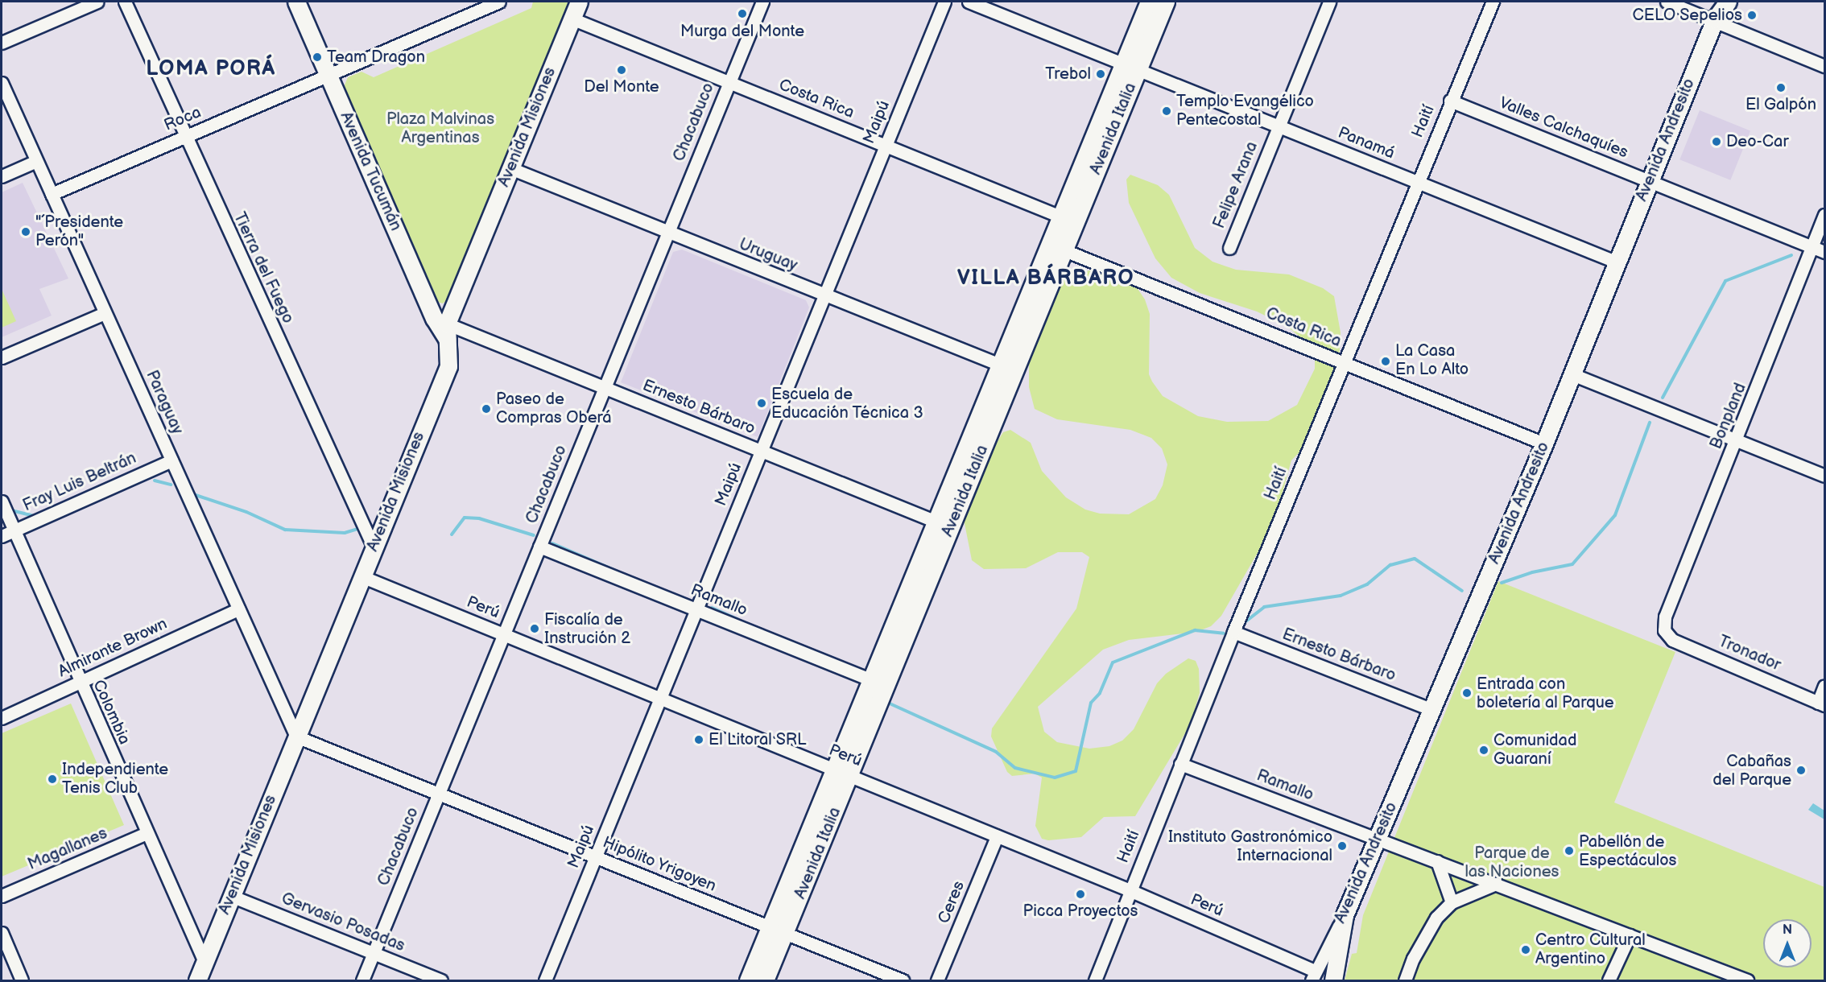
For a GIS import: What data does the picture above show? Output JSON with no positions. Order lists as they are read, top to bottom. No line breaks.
{"streets":{"main road":["Avenida Misiones","Avenida Italia","Avenida Andresito","Avenida Tucumán"],"street":["Costa Rica","Roca","Haití","Chacabuco","Maipú","Valles Calchaquíes","Panamá","Felipe Arana","Uruguay","Tierra del Fuego","Paraguay","Ernesto Bárbaro","Bonpland","Fray Luis Beltrán","Ramallo","Perú","Almirante Brown","Tronador","Colombia","Magallanes","Hipólito Yrigoyen","Ceres","Gervasio Posadas"]},"crossings":[["Costa Rica","Haití"],["Costa Rica","Chacabuco"],["Costa Rica","Maipú"],["Costa Rica","Avenida Misiones"],["Costa Rica","Avenida Italia"],["Costa Rica","Avenida Andresito"],["Roca","Avenida Tucumán"],["Roca","Tierra del Fuego"],["Roca","Paraguay"],["Haití","Valles Calchaquíes"],["Haití","Panamá"],["Haití","Ernesto Bárbaro"],["Haití","Ramallo"],["Haití","Perú"],["Chacabuco","Uruguay"],["Chacabuco","Ernesto Bárbaro"],["Chacabuco","Ramallo"],["Chacabuco","Perú"],["Chacabuco","Hipólito Yrigoyen"],["Chacabuco","Gervasio Posadas"],["Maipú","Uruguay"],["Maipú","Ernesto Bárbaro"],["Maipú","Ramallo"],["Maipú","Perú"],["Maipú","Hipólito Yrigoyen"],["Avenida Misiones","Avenida Tucumán"],["Avenida Misiones","Uruguay"],["Avenida Misiones","Tierra del Fuego"],["Avenida Misiones","Paraguay"],["Avenida Misiones","Ernesto Bárbaro"],["Avenida Misiones","Perú"],["Avenida Misiones","Colombia"],["Avenida Misiones","Hipólito Yrigoyen"],["Avenida Misiones","Gervasio Posadas"],["Valles Calchaquíes","Avenida Andresito"],["Valles Calchaquíes","Bonpland"],["Avenida Italia","Panamá"],["Avenida Italia","Uruguay"],["Avenida Italia","Ernesto Bárbaro"],["Avenida Italia","Ramallo"],["Avenida Italia","Perú"],["Avenida Italia","Hipólito Yrigoyen"],["Avenida Andresito","Panamá"],["Avenida Andresito","Ernesto Bárbaro"],["Avenida Andresito","Ramallo"],["Avenida Andresito","Perú"],["Panamá","Felipe Arana"],["Avenida Tucumán","Ernesto Bárbaro"],["Paraguay","Fray Luis Beltrán"],["Paraguay","Almirante Brown"],["Paraguay","Hipólito Yrigoyen"],["Bonpland","Tronador"],["Fray Luis Beltrán","Colombia"],["Perú","Ceres"],["Almirante Brown","Colombia"],["Colombia","Magallanes"]],"districts":["LOMA PORÁ","VILLA BÁRBARO"],"parks":["Plaza Malvinas Argentinas","Parque de las Naciones"],"places":["Murga del Monte","CELO Sepelios","Team Dragon","Del Monte","Trebol","El Galpón","Templo Evangélico Pentecostal","Deo-Car","\"´Presidente Perón\"","La Casa En Lo Alto","Escuela de Educación Técnica 3","Paseo de Compras Oberá","Fiscalía de Instrución 2","Entrada con boletería al Parque","El Litoral SRL","Comunidad Guaraní","Cabañas del Parque","Independiente Tenis Club","Instituto Gastronómico Internacional","Pabellón de Espectáculos","Picca Proyectos","Centro Cultural Argentino"],"north":"top"}
